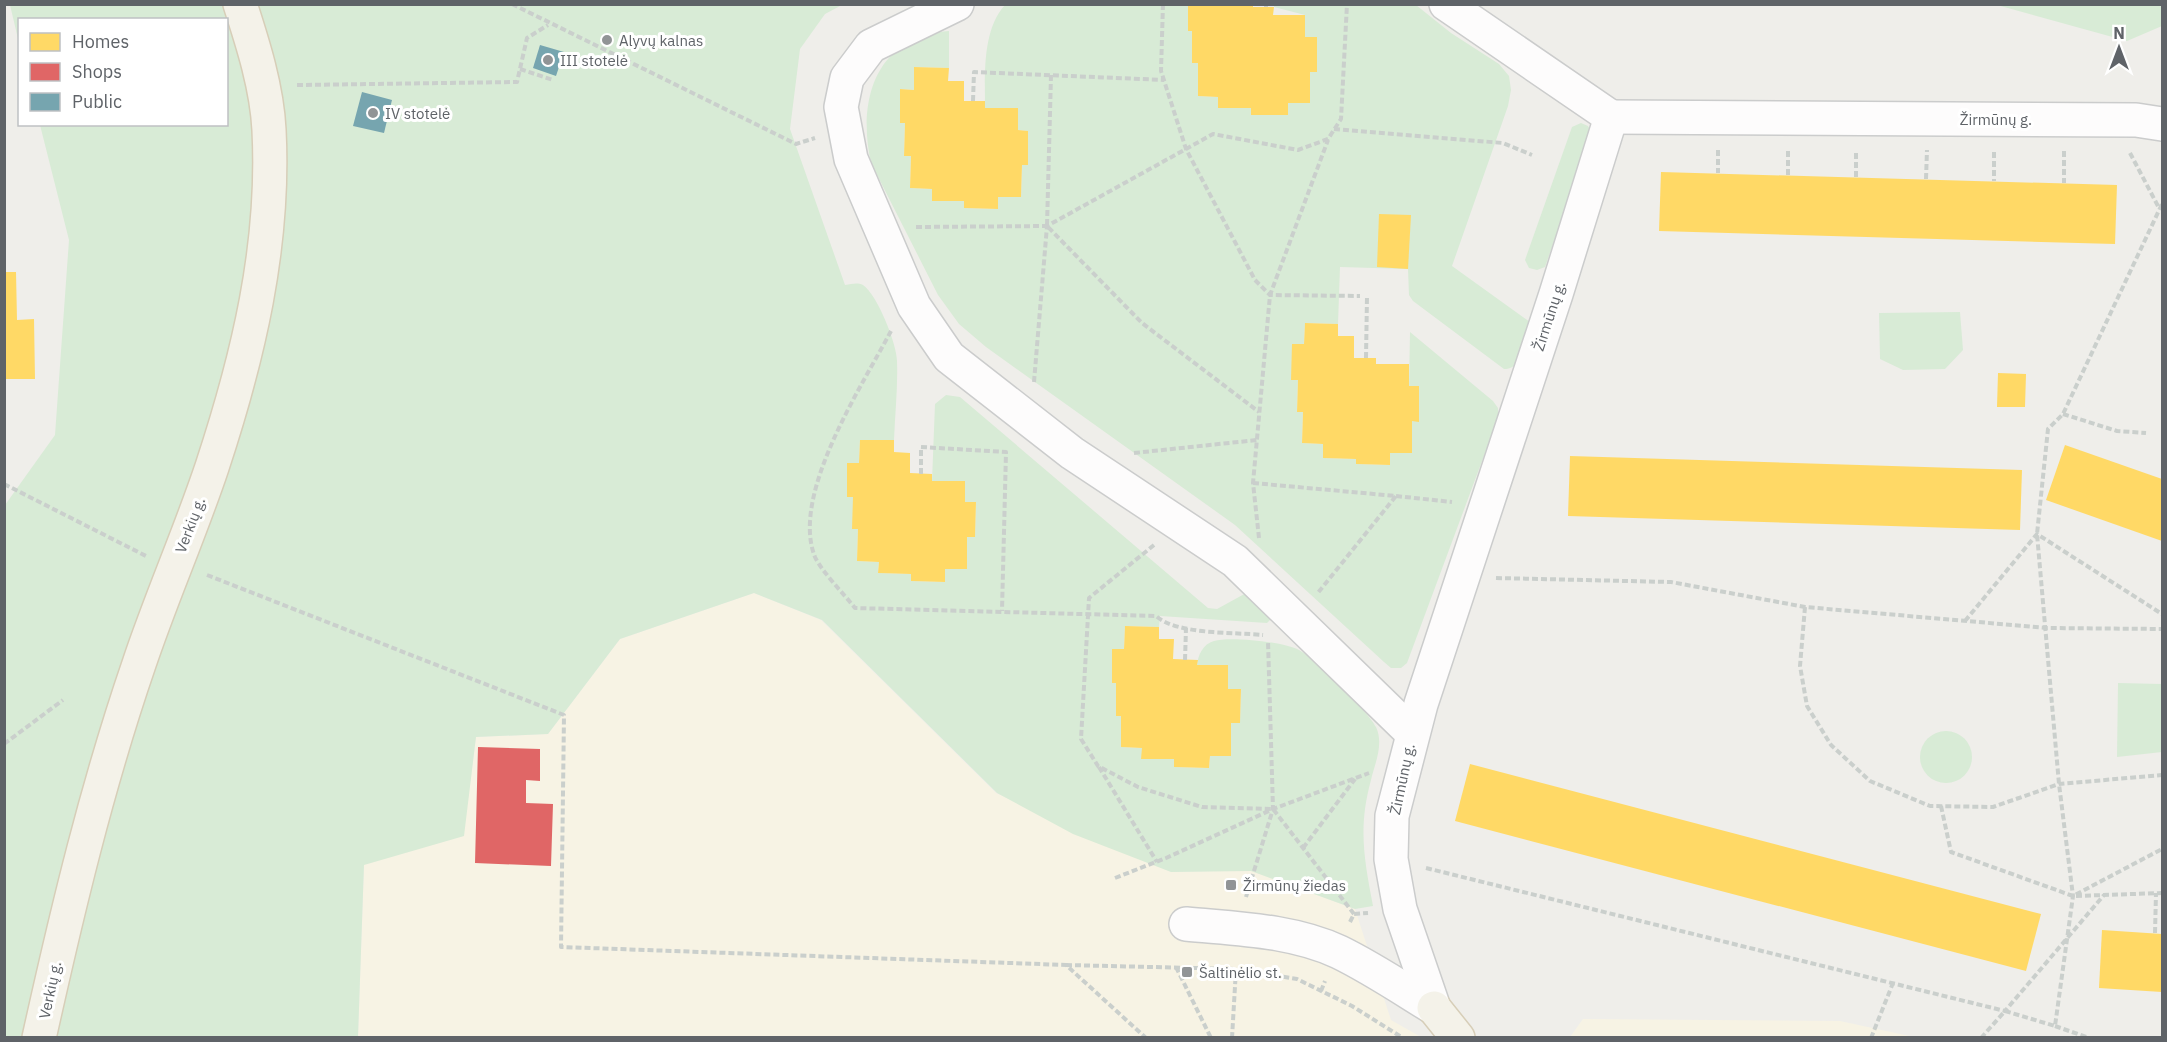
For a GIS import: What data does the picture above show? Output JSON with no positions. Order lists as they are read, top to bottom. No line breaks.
{"streets":{"main road":["Žirmūnų g.","Verkių g."]},"places":{"other":["Alyvų kalnas","III stotelė","IV stotelė"],"transit":["Žirmūnų žiedas","Šaltinėlio st."]},"legend":["Homes","Shops","Public"],"north":"top"}
